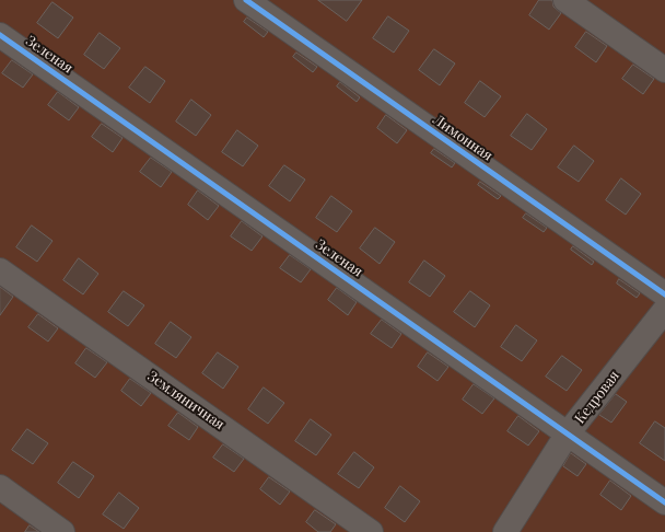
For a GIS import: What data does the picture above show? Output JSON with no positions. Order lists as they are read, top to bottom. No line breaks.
{"streets":{"street":["Зеленая","Лимонная","Кедровая","Земляничная"]},"crossings":[["Зеленая","Кедровая"]]}
